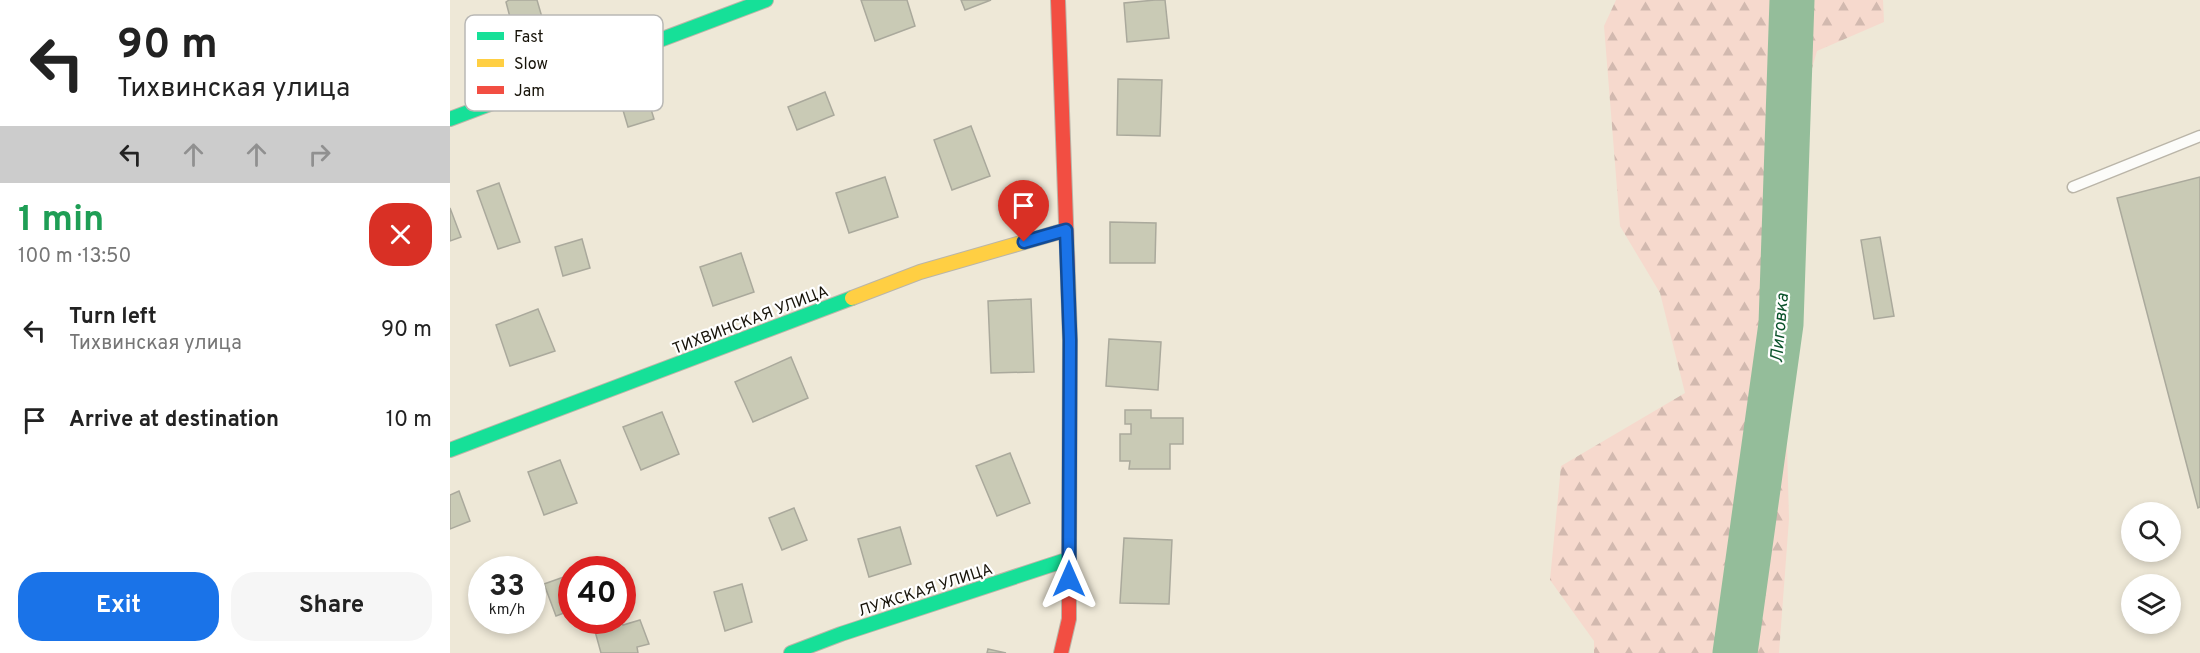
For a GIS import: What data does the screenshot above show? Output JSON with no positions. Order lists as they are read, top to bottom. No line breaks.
{"streets":{"street":["ТИХВИНСКАЯ УЛИЦА","ЛУЖСКАЯ УЛИЦА"]},"water":["Лиговка"],"legend":["Fast","Slow","Jam"],"page":{"turn":["90 m","Тихвинская улица"],"heading":["1 min","100 m · 13:50"],"list":[{"name":"Turn left","note":"Тихвинская улица","value":"90 m"},{"name":"Arrive at destination","value":"10 m"}],"speed":"33 km/h","limit":"40","buttons":["Exit","Share"]}}
